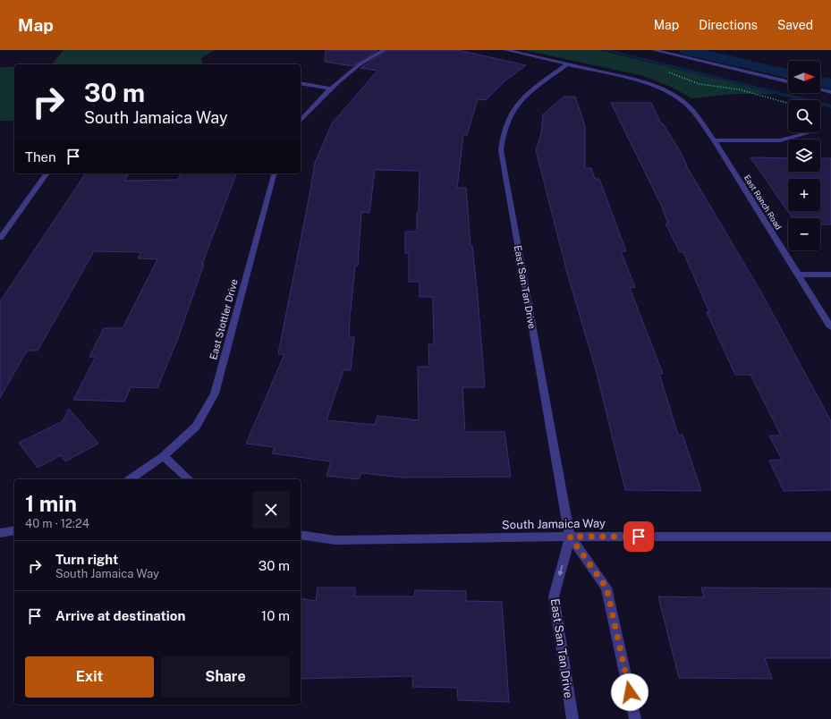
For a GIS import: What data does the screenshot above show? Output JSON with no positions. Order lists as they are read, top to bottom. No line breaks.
{"streets":{"street":["East Ranch Road","East San Tan Drive","East Stottler Drive","South Jamaica Way"]},"crossings":[["East Ranch Road","East San Tan Drive"],["East San Tan Drive","South Jamaica Way"]],"north":"right","page":{"header":"Map","nav":["Map","Directions","Saved"],"map_buttons":["+","−"],"turn":["30 m","South Jamaica Way"],"then":"Then","heading":["1 min","40 m · 12:24"],"list":[{"name":"Turn right","note":"South Jamaica Way","value":"30 m"},{"name":"Arrive at destination","value":"10 m"}],"buttons":["Exit","Share"]}}
